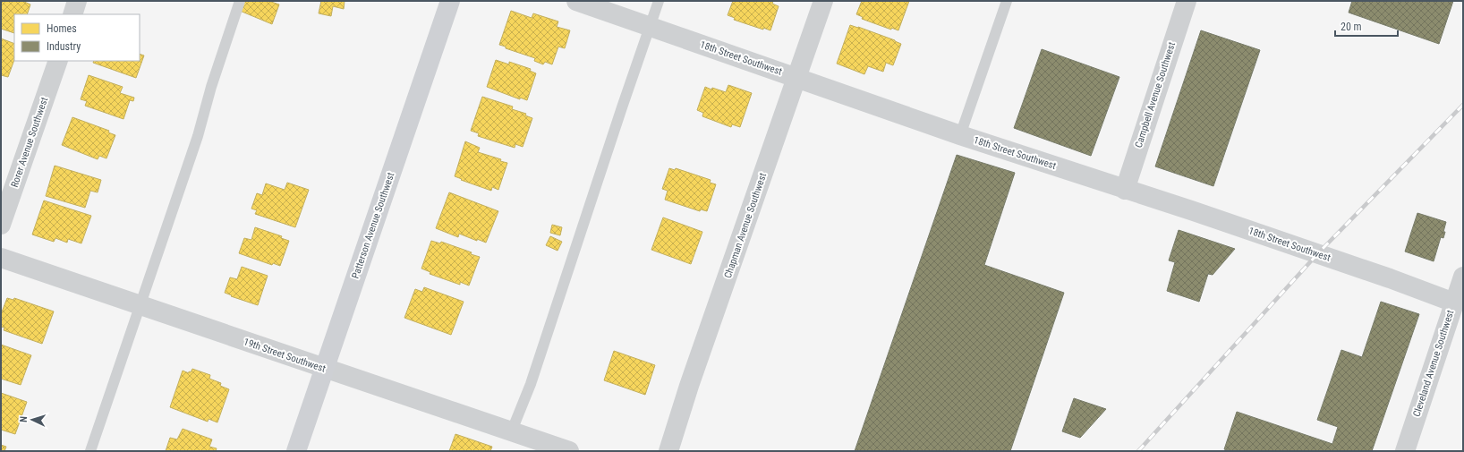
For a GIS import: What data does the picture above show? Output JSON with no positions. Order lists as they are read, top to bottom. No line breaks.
{"streets":{"main road":["Patterson Avenue Southwest"],"street":["18th Street Southwest","Campbell Avenue Southwest","Rorer Avenue Southwest","Chapman Avenue Southwest","19th Street Southwest","Cleveland Avenue Southwest"]},"crossings":[["18th Street Southwest","Campbell Avenue Southwest"],["18th Street Southwest","Chapman Avenue Southwest"],["18th Street Southwest","Cleveland Avenue Southwest"],["Patterson Avenue Southwest","19th Street Southwest"]],"legend":["Homes","Industry"],"scale_bar":"20 m","north":"left"}
